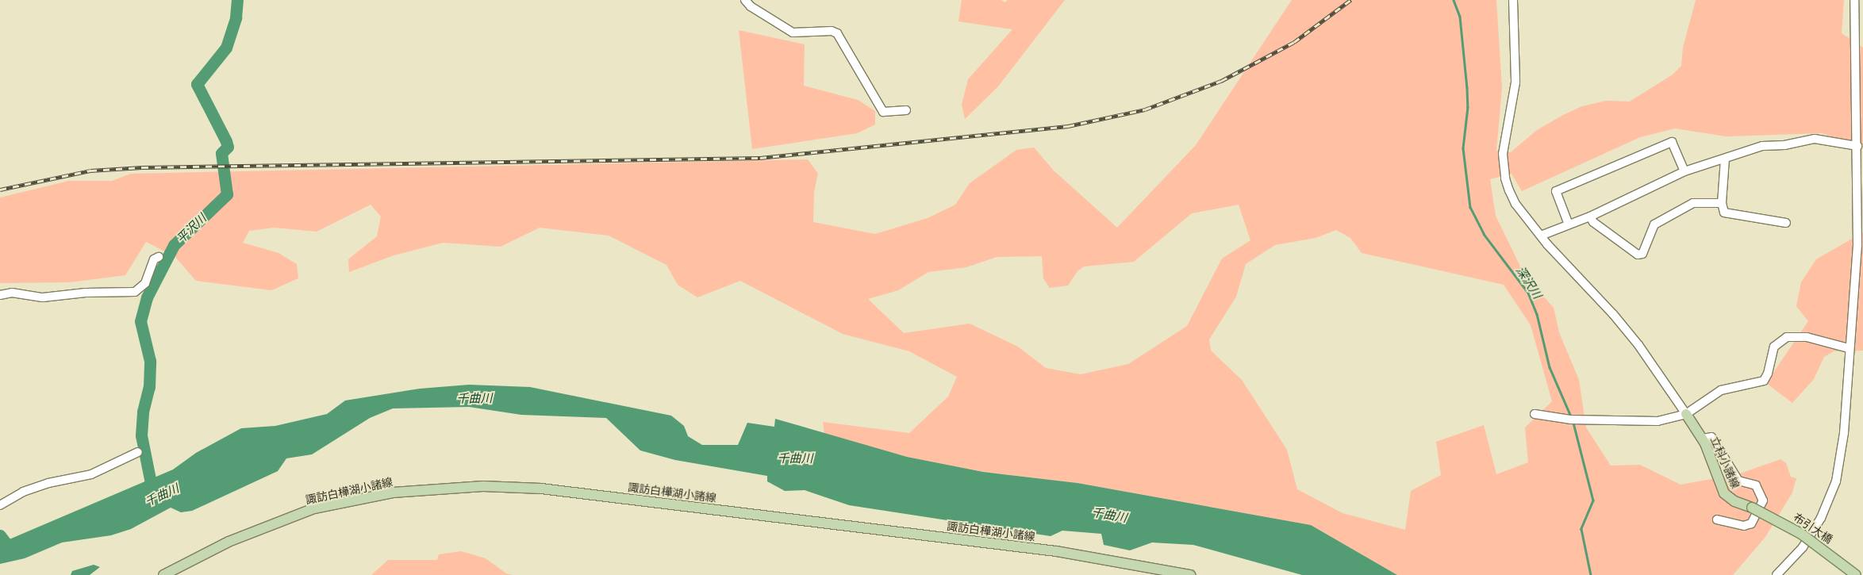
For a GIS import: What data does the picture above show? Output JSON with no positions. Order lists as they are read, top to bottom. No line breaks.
{"streets":{"main road":["立科小諸線","諏訪白樺湖小諸線","布引大橋"]},"crossings":[["立科小諸線","布引大橋"]],"water":["平沢川","深沢川","千曲川"]}
